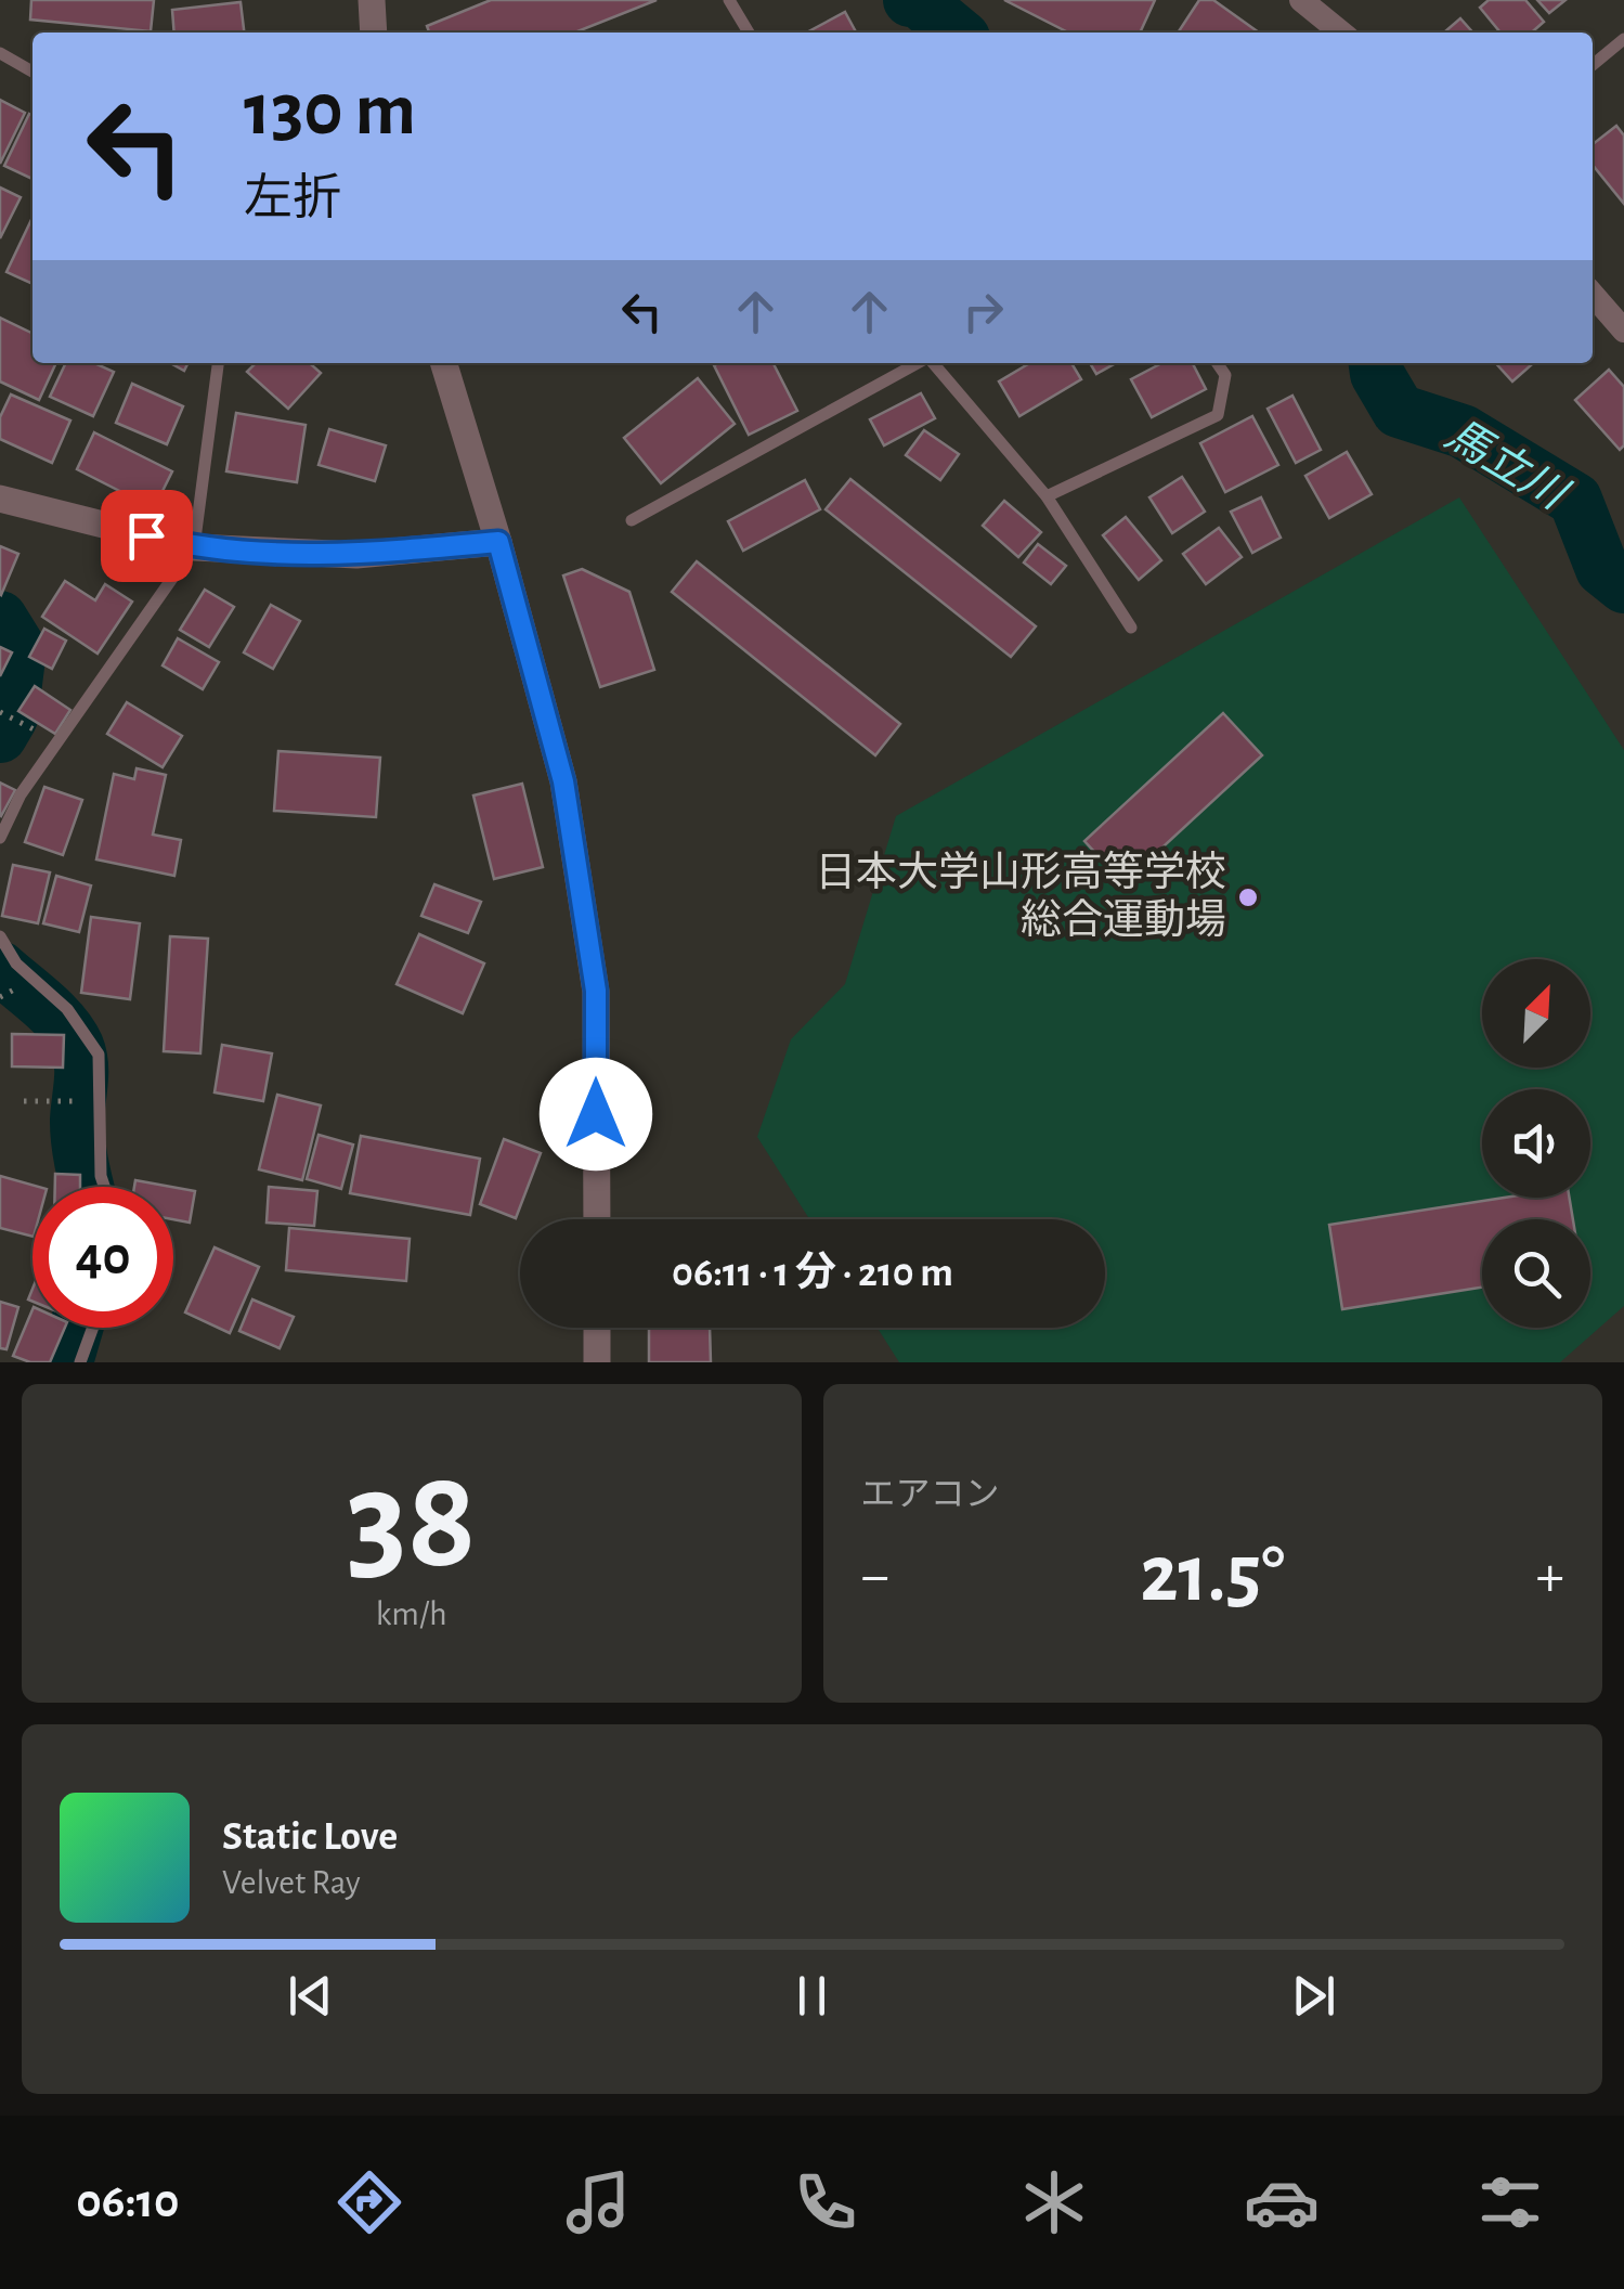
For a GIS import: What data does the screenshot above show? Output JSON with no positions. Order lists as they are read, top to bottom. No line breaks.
{"water":["馬立川"],"places":["日本大学山形高等学校 総合運動場"],"north":"top right","page":{"turn":["130 m","左折"],"limit":"40","trip":"06:11 · 1 分 · 210 m","tile":[["38","km/h"],"エアコン"],"heat":["−","21.5°","+"],"song":["Static Love","Velvet Ray"],"tabs":"06:10"}}
